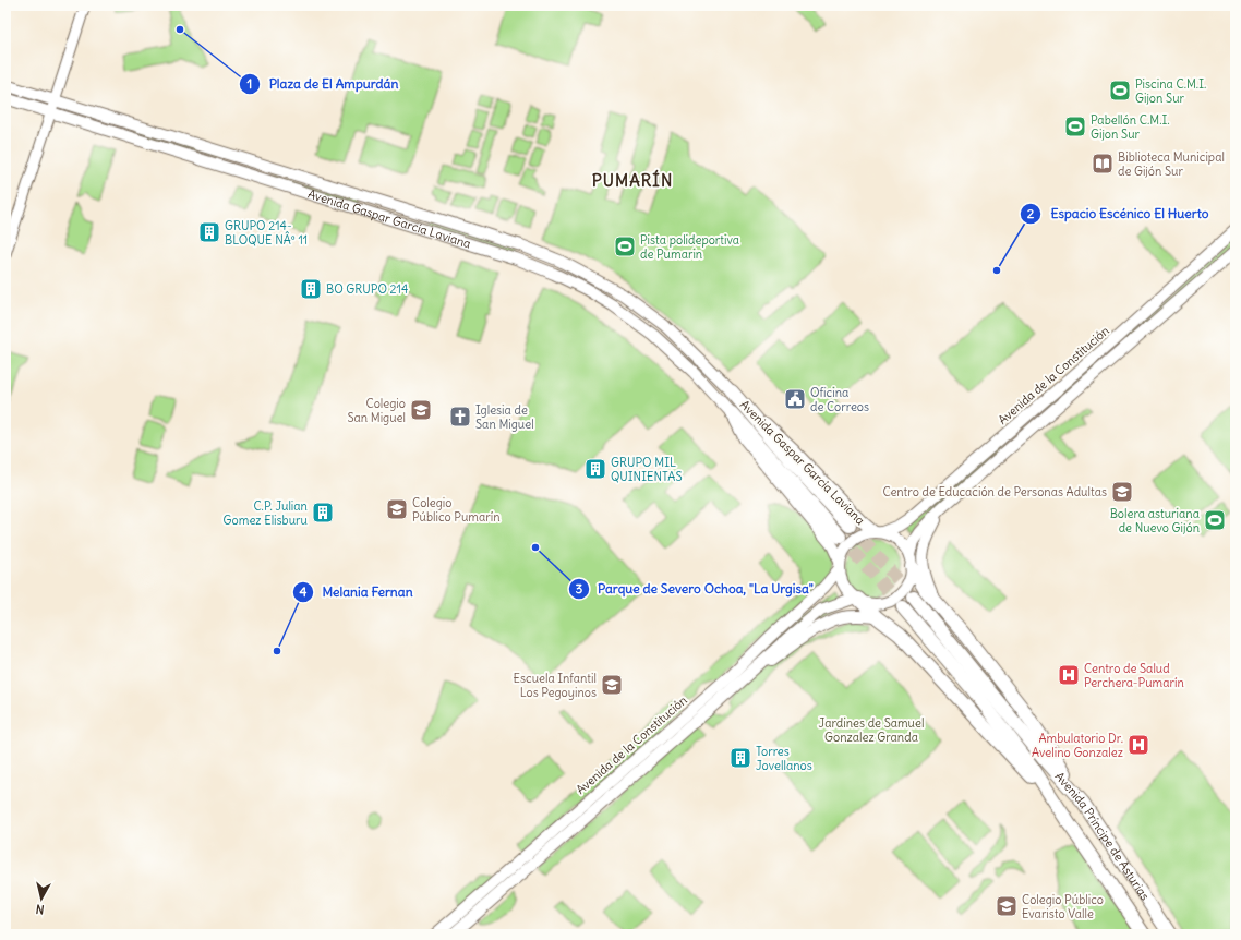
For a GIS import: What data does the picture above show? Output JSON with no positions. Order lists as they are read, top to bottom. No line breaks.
{"streets":{"highway":["Avenida Gaspar García Laviana","Avenida Príncipe de Asturias"],"main road":["Avenida de la Constitución"]},"crossings":[["Avenida Gaspar García Laviana","Avenida de la Constitución"]],"districts":["PUMARÍN"],"parks":["Jardines de Samuel Gonzalez Granda"],"places":{"other":["Plaza de El Ampurdán","Espacio Escénico El Huerto","Parque de Severo Ochoa, \"La Urgisa\"","Melania Fernan"],"sports":["Piscina C.M.I. Gijon Sur","Pabellón C.M.I. Gijon Sur","Pista polideportiva de Pumarin","Bolera asturiana de Nuevo Gijón"],"library":["Biblioteca Municipal de Gijón Sur"],"building":["GRUPO 214- BLOQUE NÂº 11","BO GRUPO 214","GRUPO MIL QUINIENTAS","C.P. Julian Gomez Elisburu","Torres Jovellanos"],"public building":["Oficina de Correos"],"school or university":["Colegio San Miguel","Centro de Educación de Personas Adultas","Colegio Público Pumarín","Escuela Infantil Los Pegoyinos","Colegio Público Evaristo Valle"],"church":["Iglesia de San Miguel"],"hospital":["Centro de Salud Perchera-Pumarín","Ambulatorio Dr. Avelino Gonzalez"]},"north":"bottom"}
